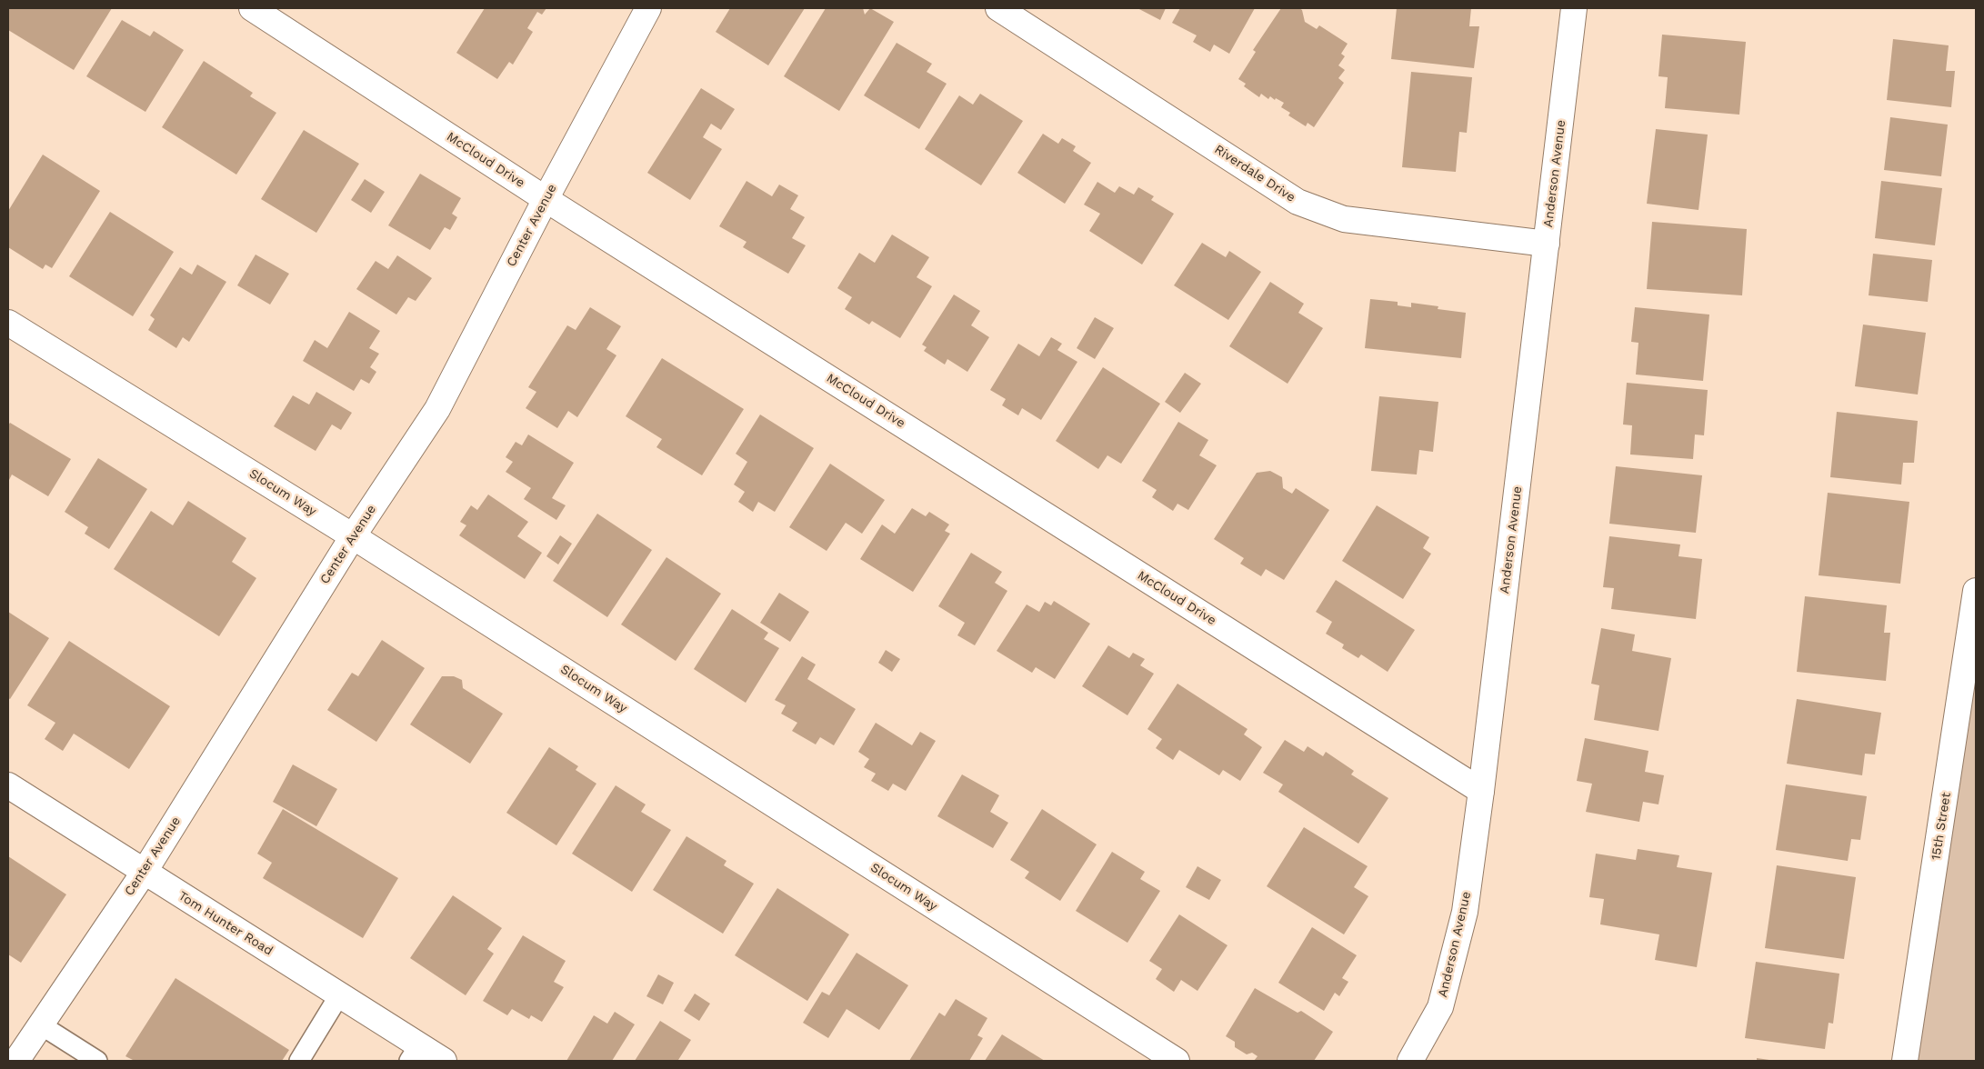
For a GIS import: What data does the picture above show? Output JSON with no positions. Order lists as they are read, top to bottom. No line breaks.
{"streets":{"street":["McCloud Drive","Riverdale Drive","Anderson Avenue","Center Avenue","Slocum Way","15th Street","Tom Hunter Road"]},"crossings":[["McCloud Drive","Anderson Avenue"],["McCloud Drive","Center Avenue"],["Riverdale Drive","Anderson Avenue"],["Center Avenue","Slocum Way"],["Center Avenue","Tom Hunter Road"]]}
